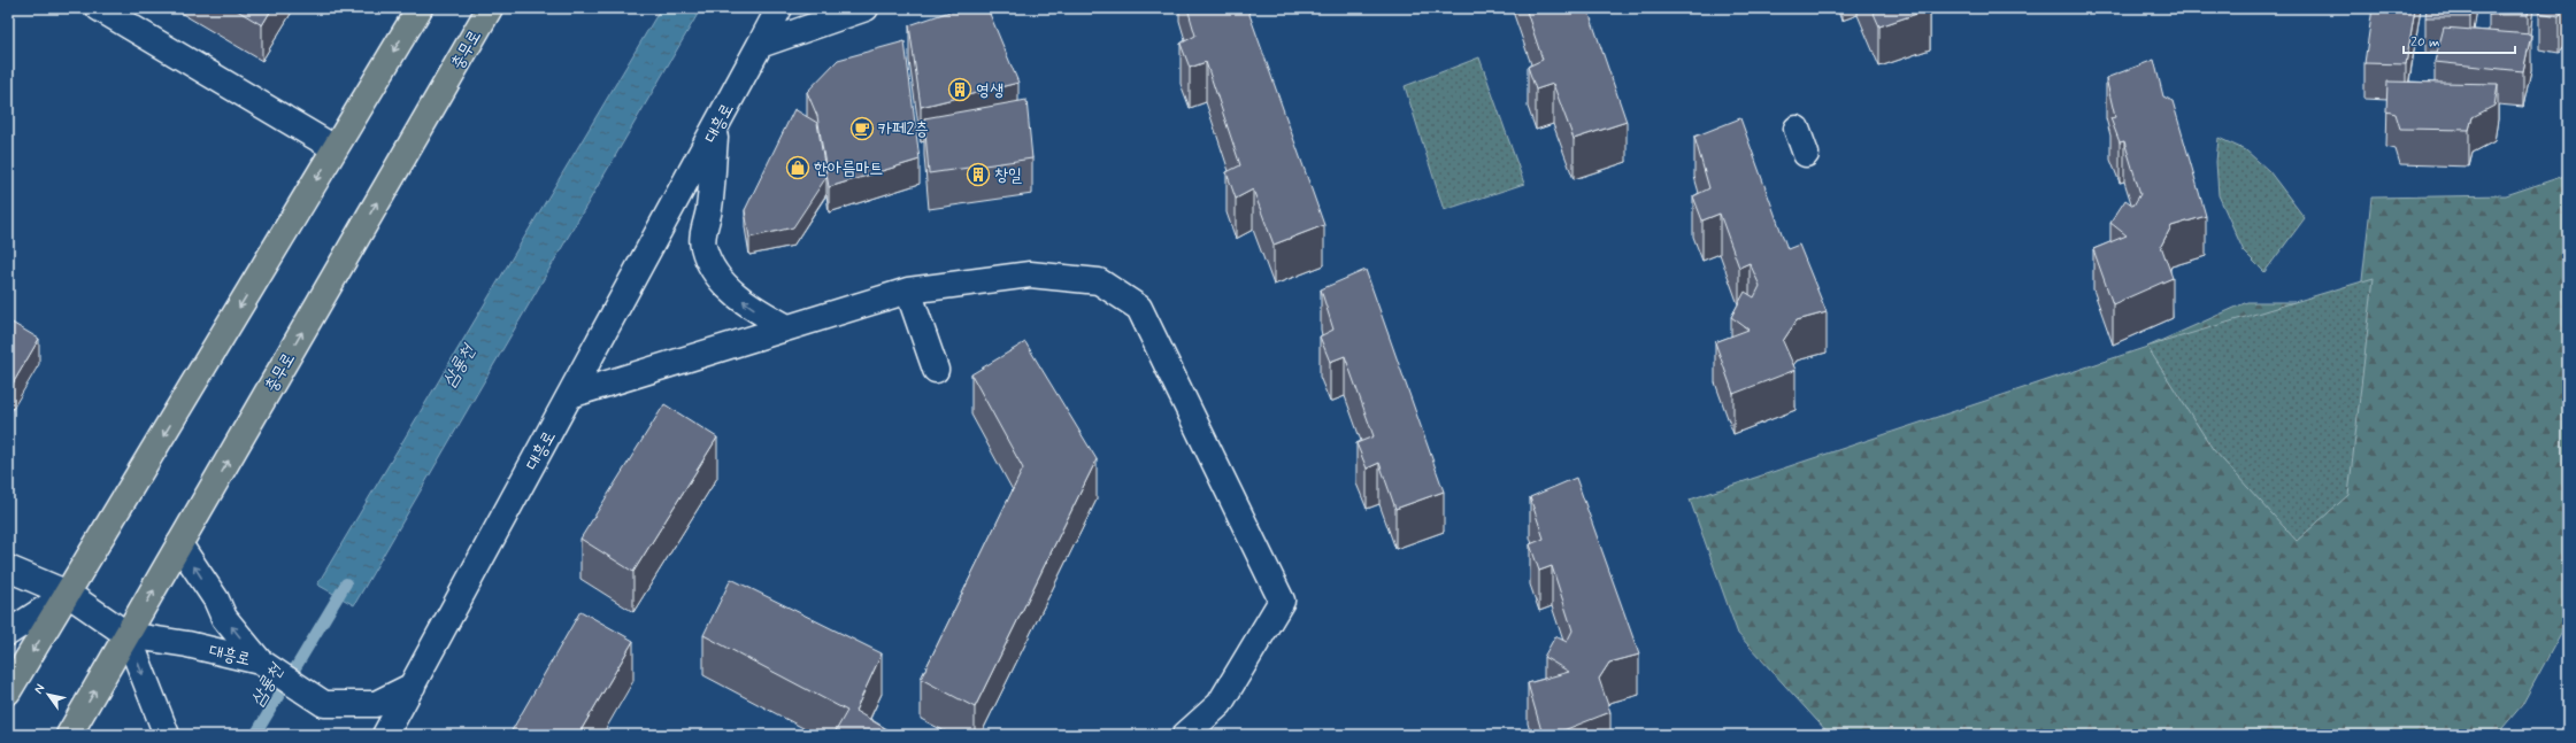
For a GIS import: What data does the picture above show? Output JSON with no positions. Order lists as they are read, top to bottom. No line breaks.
{"streets":{"main road":["충무로"],"street":["대흥로"]},"crossings":[["충무로","대흥로"]],"water":["삼룡천"],"places":{"building":["영생","창일"],"cafe":["카페2층"],"shop":["한아름마트"]},"scale_bar":"20 m","north":"top left"}
